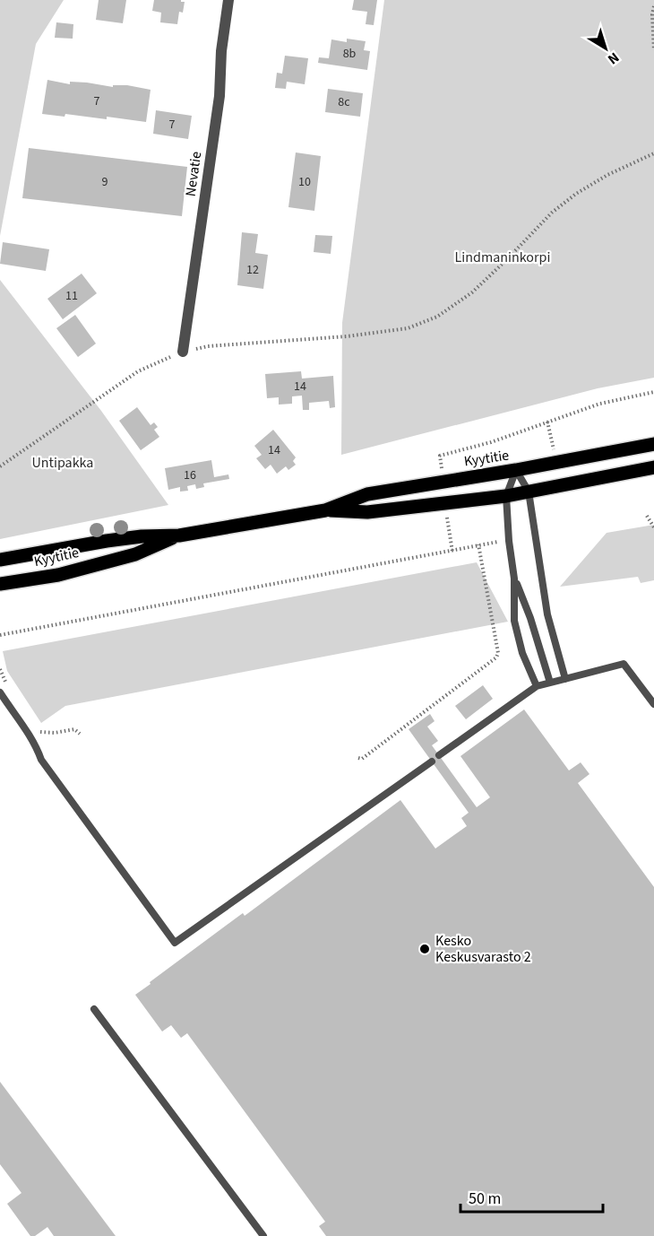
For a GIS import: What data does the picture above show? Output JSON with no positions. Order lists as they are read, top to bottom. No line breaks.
{"streets":{"main road":["Kyytitie"],"street":["Nevatie"]},"parks":["Lindmaninkorpi","Untipakka"],"places":["Kesko Keskusvarasto 2"],"house_numbers":["8b","7","8c","7","9","10","12","11","14","14","16"],"scale_bar":"50 m","north":"bottom right"}
